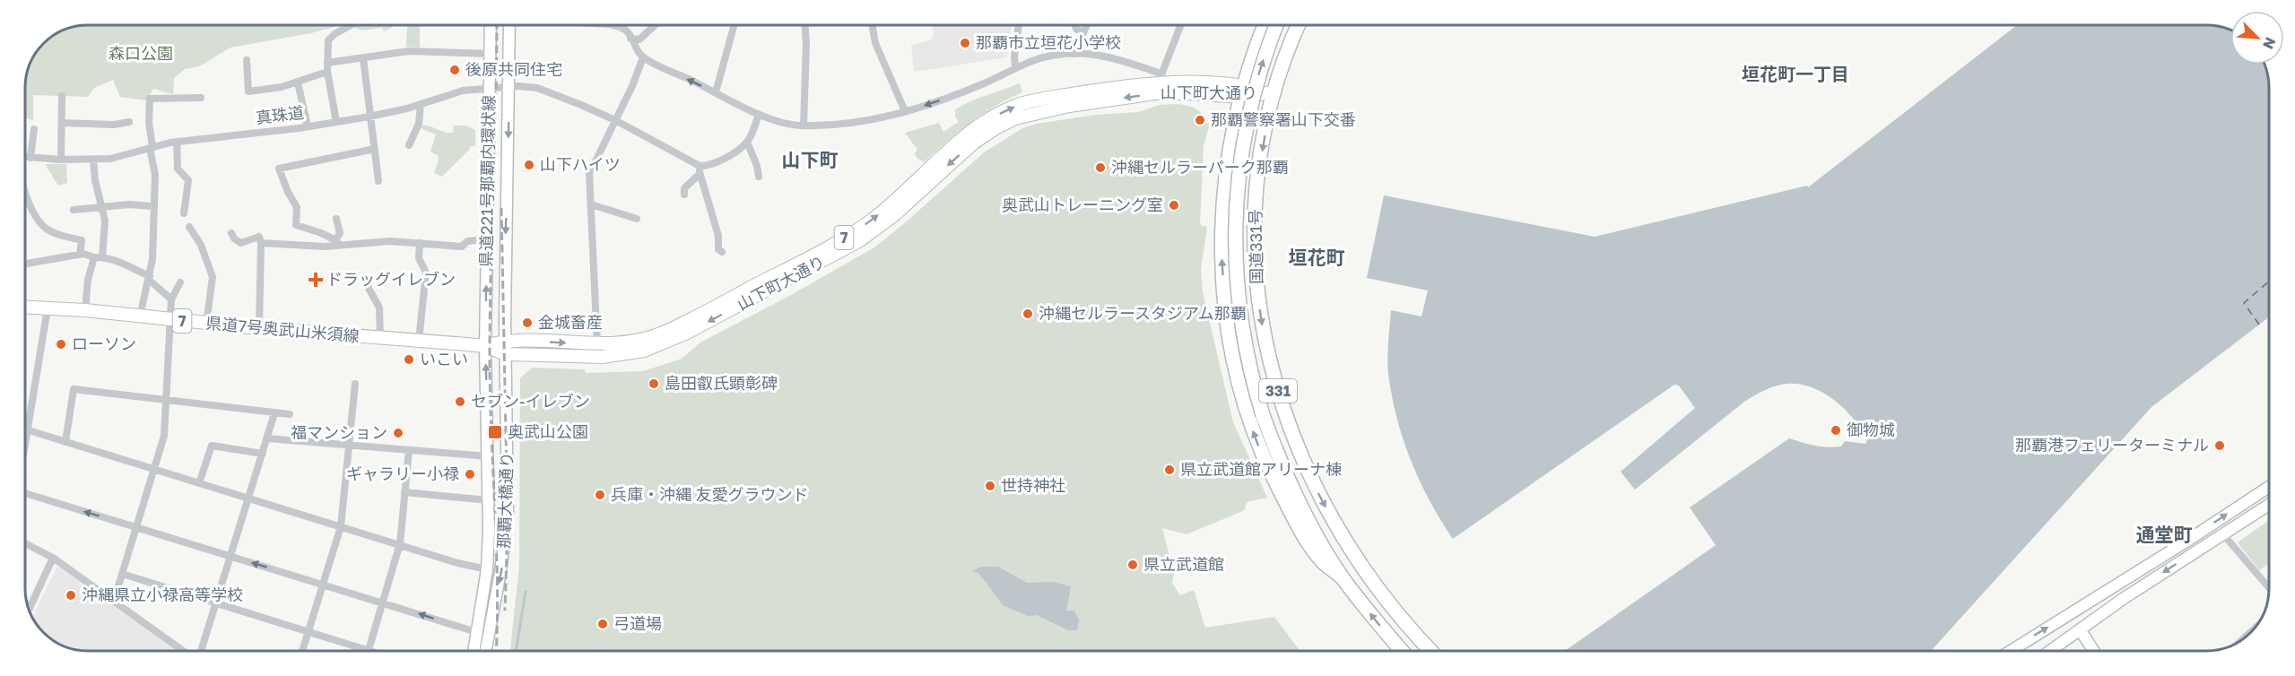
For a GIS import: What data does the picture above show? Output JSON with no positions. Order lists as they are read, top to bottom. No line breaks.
{"streets":{"highway":["国道331号","331"],"main road":["山下町大通り","県道221号那覇内環状線","7","県道7号奥武山米須線","那覇大橋通り"],"street":["真珠道"]},"crossings":[["山下町大通り","県道221号那覇内環状線"],["山下町大通り","国道331号"],["山下町大通り","県道7号奥武山米須線"],["山下町大通り","那覇大橋通り"],["真珠道","県道221号那覇内環状線"],["県道221号那覇内環状線","県道7号奥武山米須線"],["県道221号那覇内環状線","那覇大橋通り"],["県道7号奥武山米須線","那覇大橋通り"]],"districts":["垣花町一丁目","山下町","垣花町","通堂町"],"parks":["森口公園"],"places":{"other":["那覇市立垣花小学校","後原共同住宅","那覇警察署山下交番","山下ハイツ","沖縄セルラーパーク那覇","奥武山トレーニング室","沖縄セルラースタジアム那覇","金城畜産","ローソン","いこい","島田叡氏顕彰碑","セブン-イレブン","御物城","福マンション","那覇港フェリーターミナル","県立武道館アリーナ棟","ギャラリー小禄","世持神社","兵庫・沖縄 友愛グラウンド","県立武道館","沖縄県立小禄高等学校","弓道場"],"health":["ドラッグイレブン"],"transit":["奥武山公園"]},"north":"bottom right"}
